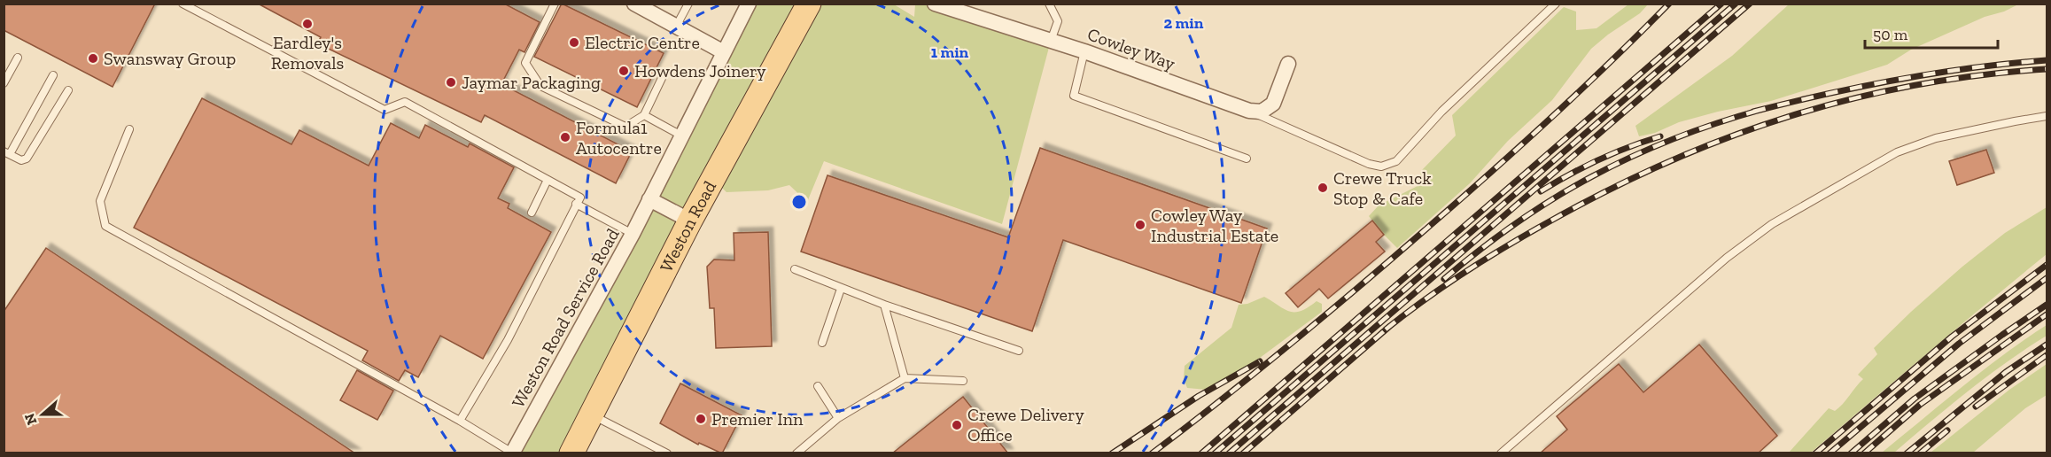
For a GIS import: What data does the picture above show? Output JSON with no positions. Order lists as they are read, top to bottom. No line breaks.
{"streets":{"main road":["Weston Road"],"street":["Cowley Way","Weston Road Service Road"]},"places":["Eardley's Removals","Electric Centre","Swansway Group","Howdens Joinery","Jaymar Packaging","Formula1 Autocentre","Crewe Truck Stop & Cafe","Cowley Way Industrial Estate","Premier Inn","Crewe Delivery Office"],"scale_bar":"50 m","north":"left","rings":["2 min","1 min"]}
